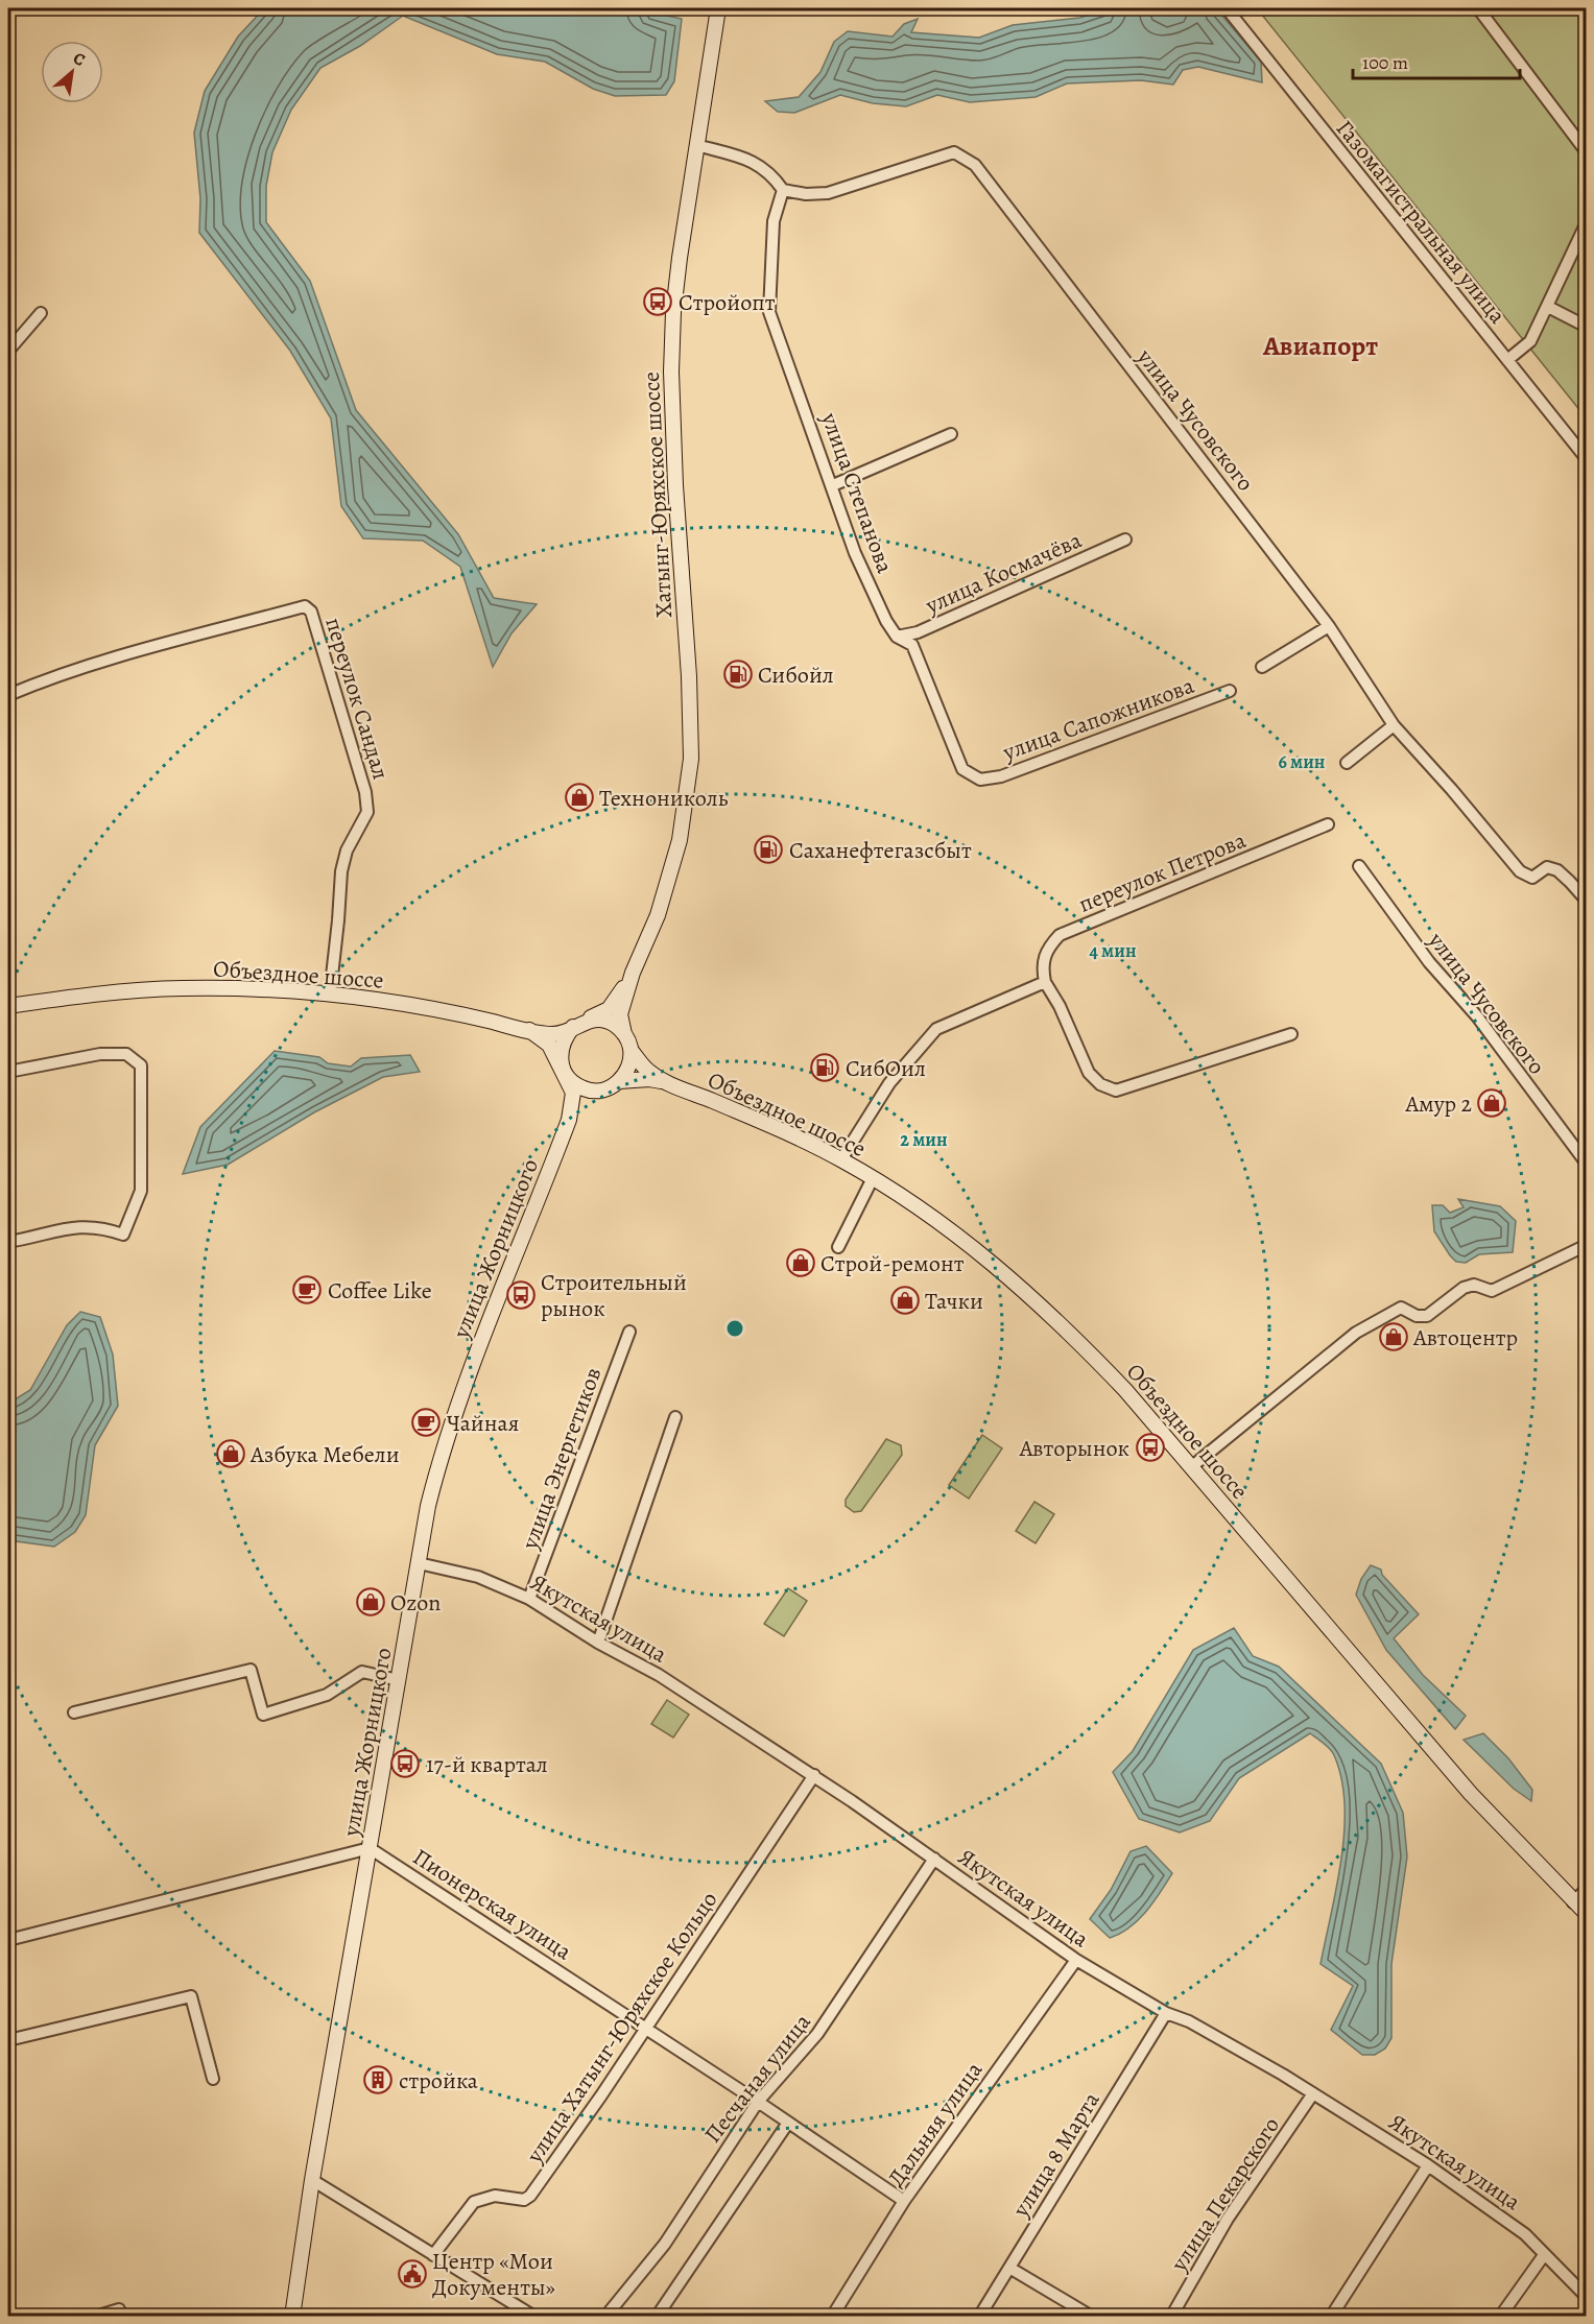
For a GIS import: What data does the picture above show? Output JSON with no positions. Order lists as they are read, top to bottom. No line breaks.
{"streets":{"main road":["Хатынг-Юряхское шоссе","Объездное шоссе","улица Жорницкого"],"street":["Газомагистральная улица","улица Чусовского","улица Степанова","улица Космачёва","переулок Сандал","улица Сапожникова","переулок Петрова","улица Энергетиков","Якутская улица","Пионерская улица","улица Хатынг-Юряхское Кольцо","Песчаная улица","Дальняя улица","улица 8 Марта","улица Пекарского"]},"crossings":[["улица Чусовского","улица Степанова"],["улица Степанова","улица Космачёва"],["улица Степанова","улица Сапожникова"],["Хатынг-Юряхское шоссе","Объездное шоссе"],["Хатынг-Юряхское шоссе","улица Жорницкого"],["переулок Сандал","Объездное шоссе"],["Объездное шоссе","улица Жорницкого"],["улица Жорницкого","Якутская улица"],["улица Жорницкого","Пионерская улица"],["улица Энергетиков","Якутская улица"],["Якутская улица","улица Хатынг-Юряхское Кольцо"],["Якутская улица","Песчаная улица"],["Якутская улица","Дальняя улица"],["Якутская улица","улица 8 Марта"],["Якутская улица","улица Пекарского"],["Пионерская улица","улица Хатынг-Юряхское Кольцо"],["Пионерская улица","Песчаная улица"],["Пионерская улица","Дальняя улица"]],"districts":["Авиапорт"],"places":{"bus stop":["Стройопт","Строительный рынок","Авторынок","17-й квартал"],"fuel station":["Сибойл","Саханефтегазсбыт","СибОил"],"shop":["Технониколь","Амур 2","Строй-ремонт","Тачки","Автоцентр","Азбука Мебели","Ozon"],"cafe":["Coffee Like","Чайная"],"building":["стройка"],"public building":["Центр «Мои Документы»"]},"scale_bar":"100 m","north":"top right","rings":["6 мин","4 мин","2 мин"]}
